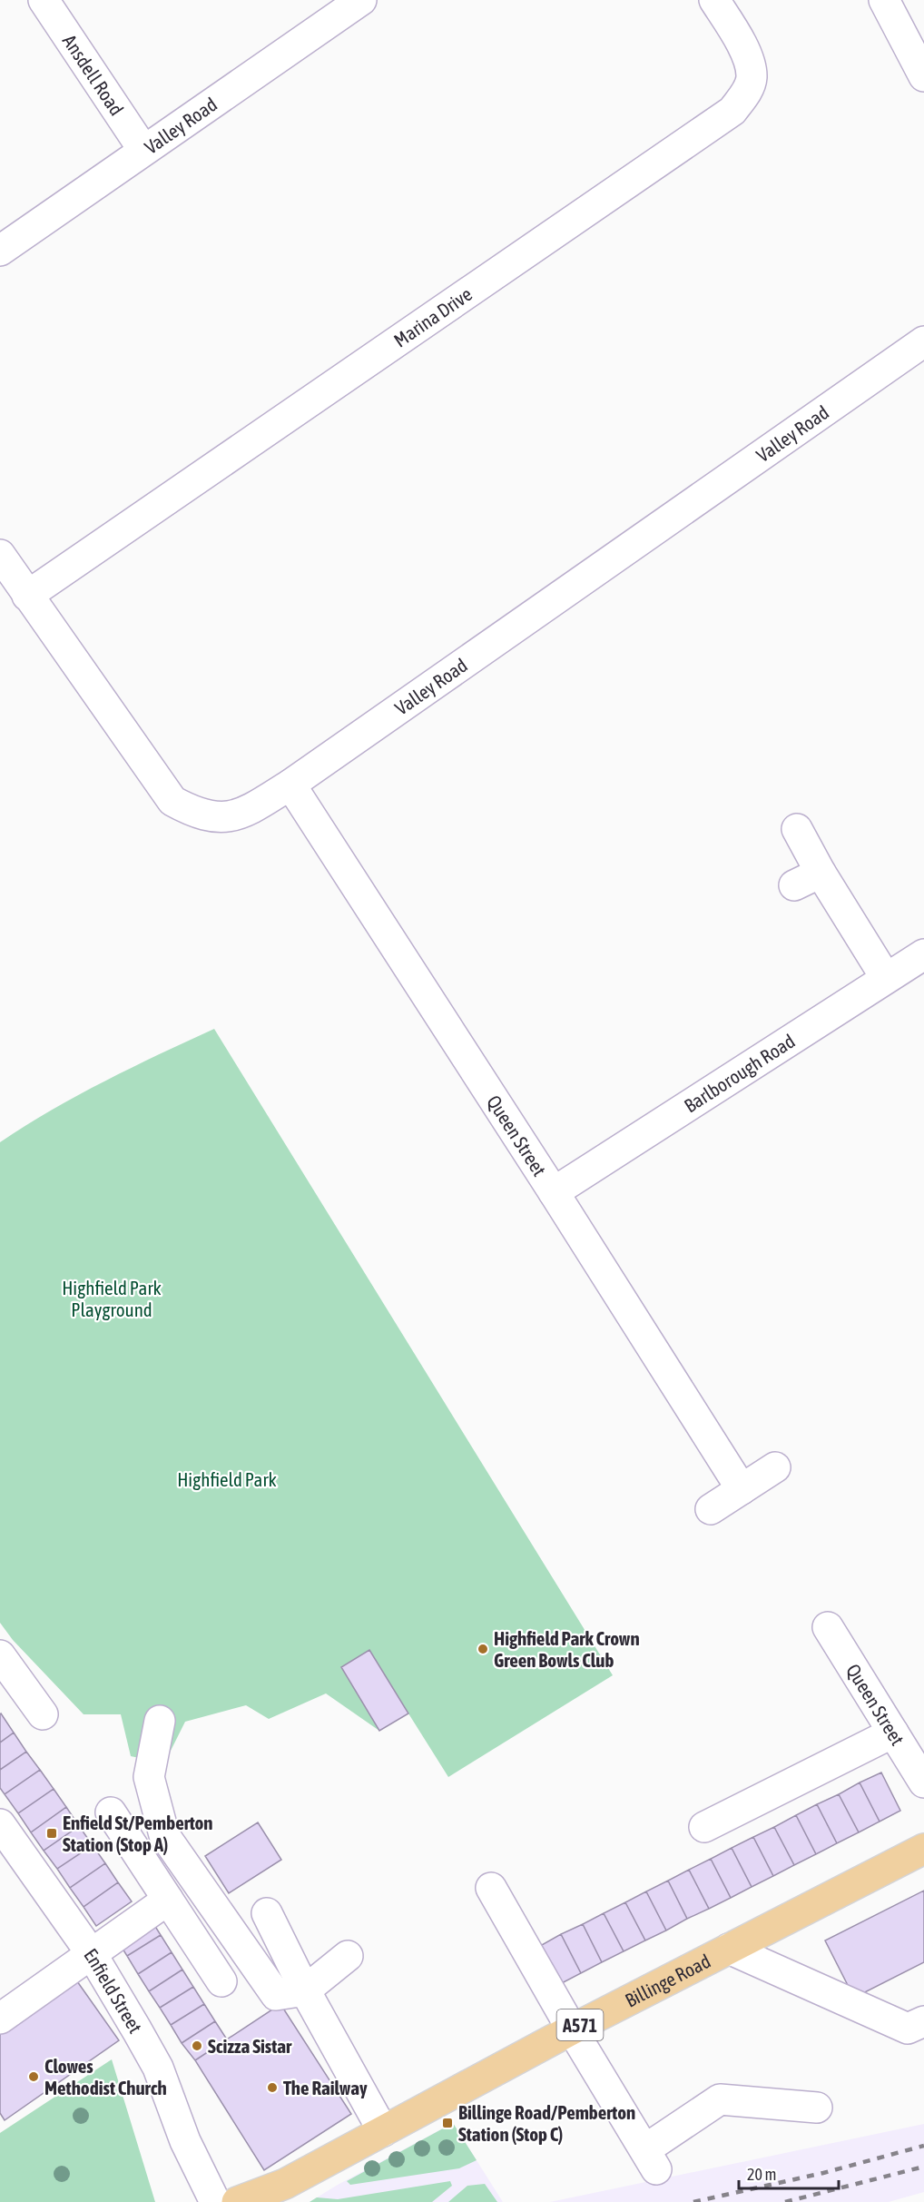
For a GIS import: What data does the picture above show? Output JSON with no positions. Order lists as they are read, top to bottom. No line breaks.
{"streets":{"main road":["Billinge Road","A571"],"street":["Ansdell Road","Valley Road","Marina Drive","Barlborough Road","Queen Street","Enfield Street"]},"crossings":[["Ansdell Road","Valley Road"],["Valley Road","Marina Drive"],["Valley Road","Queen Street"],["Barlborough Road","Queen Street"]],"parks":["Highfield Park Playground","Highfield Park"],"places":{"other":["Highfield Park Crown Green Bowls Club","Scizza Sistar","Clowes Methodist Church","The Railway"],"transit":["Enfield St/Pemberton Station (Stop A)","Billinge Road/Pemberton Station (Stop C)"]},"scale_bar":"20 m"}
